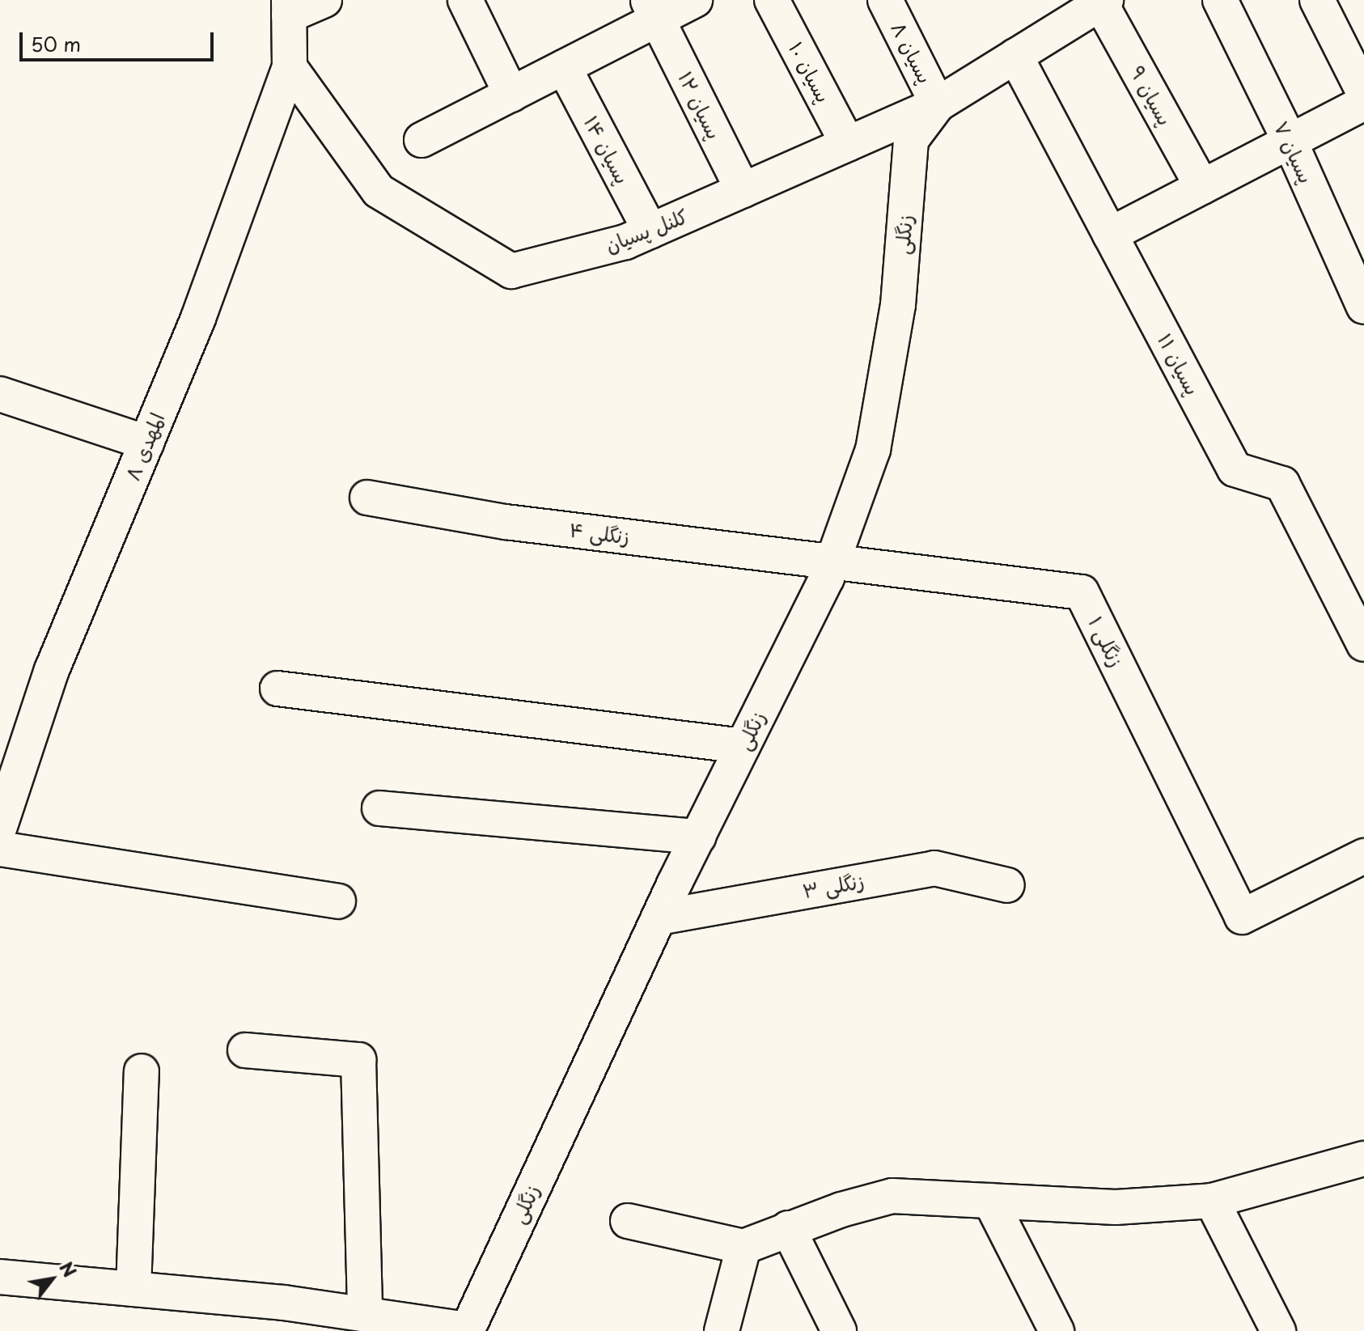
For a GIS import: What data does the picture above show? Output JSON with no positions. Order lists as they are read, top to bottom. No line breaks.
{"streets":{"street":["پسیان ۸","پسیان ۱۰","پسیان ۹","پسیان ۱۲","پسیان ۱۴","پسیان ۷","کلنل پسیان","زنگلی","پسیان ۱۱","المهدی ۸","زنگلی ۴","زنگلی ۱","زنگلی ۳"]},"crossings":[["پسیان ۸","کلنل پسیان"],["پسیان ۸","زنگلی"],["پسیان ۱۰","کلنل پسیان"],["پسیان ۹","کلنل پسیان"],["پسیان ۱۲","کلنل پسیان"],["پسیان ۱۴","کلنل پسیان"],["کلنل پسیان","زنگلی"],["کلنل پسیان","پسیان ۱۱"],["کلنل پسیان","المهدی ۸"],["زنگلی","زنگلی ۴"],["زنگلی","زنگلی ۱"],["زنگلی","زنگلی ۳"],["زنگلی ۴","زنگلی ۱"]],"scale_bar":"50 m","north":"top right"}
